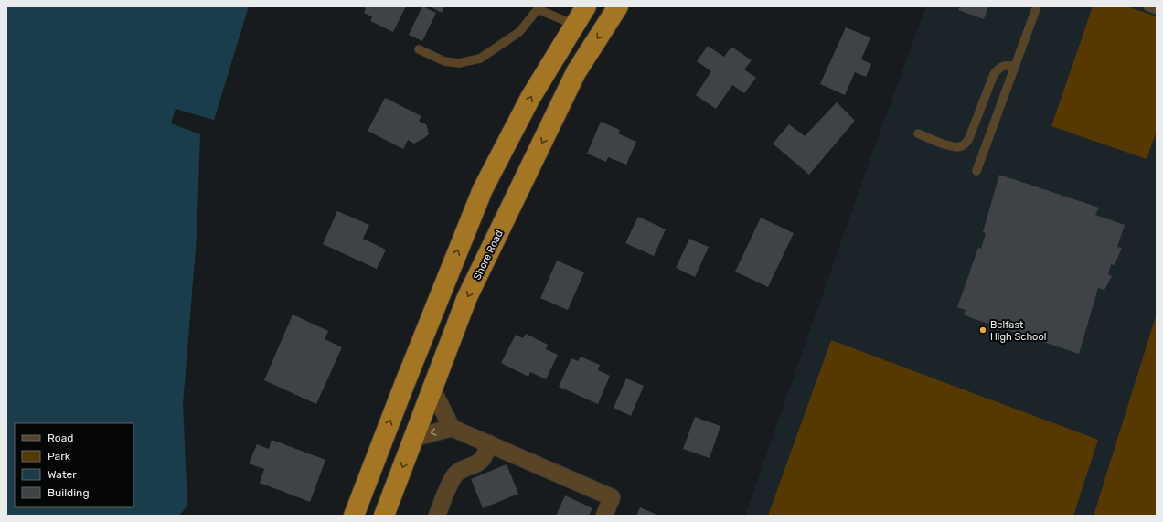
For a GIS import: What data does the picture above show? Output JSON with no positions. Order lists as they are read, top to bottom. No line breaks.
{"streets":{"highway":["Shore Road"]},"places":["Belfast High School"],"legend":["Road","Park","Water","Building"]}
